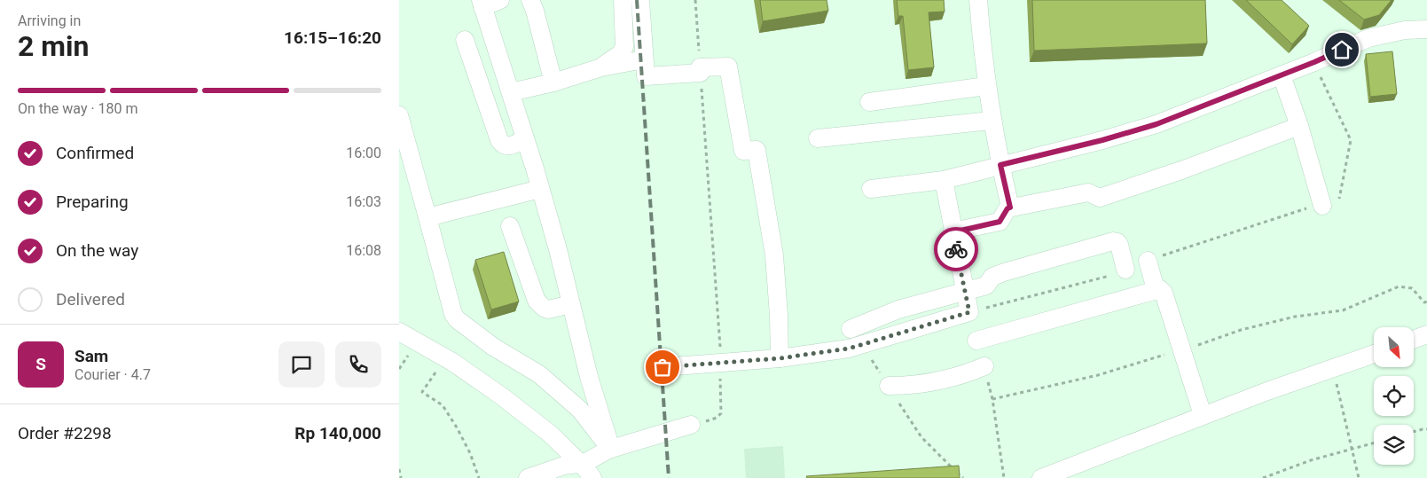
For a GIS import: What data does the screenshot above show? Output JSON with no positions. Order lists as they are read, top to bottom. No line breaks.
{"north":"bottom right","page":{"heading":["2 min","Arriving in","16:15–16:20"],"panel":["Sam","Courier · 4.7","Order #2298","Rp 140,000"],"bar":"On the way · 180 m","list":[["Confirmed","16:00"],["Preparing","16:03"],["On the way","16:08"],"Delivered"],"round":"S"}}
